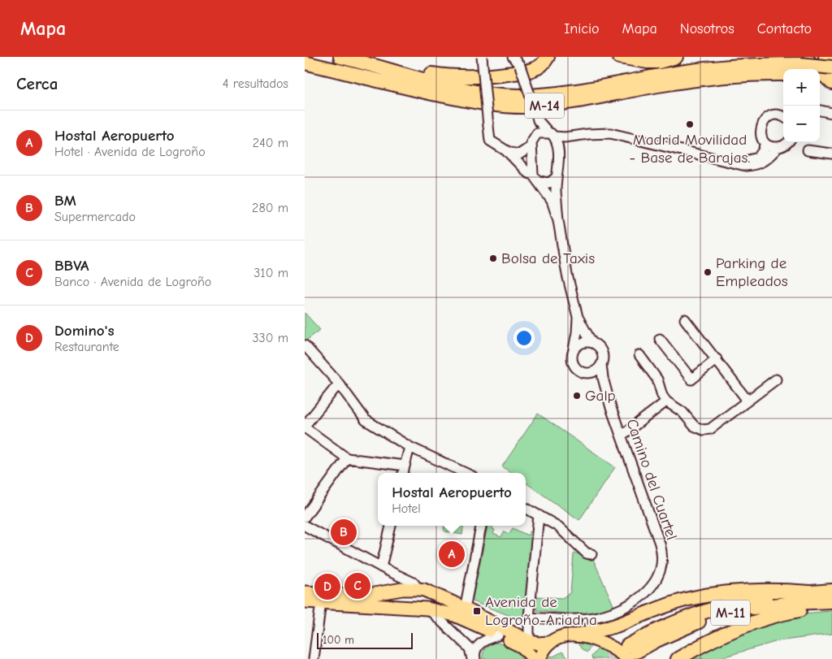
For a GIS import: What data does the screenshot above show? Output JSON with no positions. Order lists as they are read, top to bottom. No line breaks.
{"streets":{"highway":["M-14","M-11"],"street":["Camino del Cuartel"]},"places":{"other":["Madrid Movilidad - Base de Barajas.","Bolsa de Taxis","Parking de Empleados","Galp"],"transit":["Avenida de Logroño-Ariadna"]},"scale_bar":"100 m","page":{"header":"Mapa","nav":["Inicio","Mapa","Nosotros","Contacto"],"heading":["Cerca","4 resultados"],"map_buttons":["+","−"],"list":[{"mark":"A","name":"Hostal Aeropuerto","note":"Hotel · Avenida de Logroño","value":"240 m"},{"mark":"B","name":"BM","note":"Supermercado","value":"280 m"},{"mark":"C","name":"BBVA","note":"Banco · Avenida de Logroño","value":"310 m"},{"mark":"D","name":"Domino's","note":"Restaurante","value":"330 m"}],"popup":["Hostal Aeropuerto","Hotel"],"pins":["B","A","C","D"],"scale":"100 m"}}
